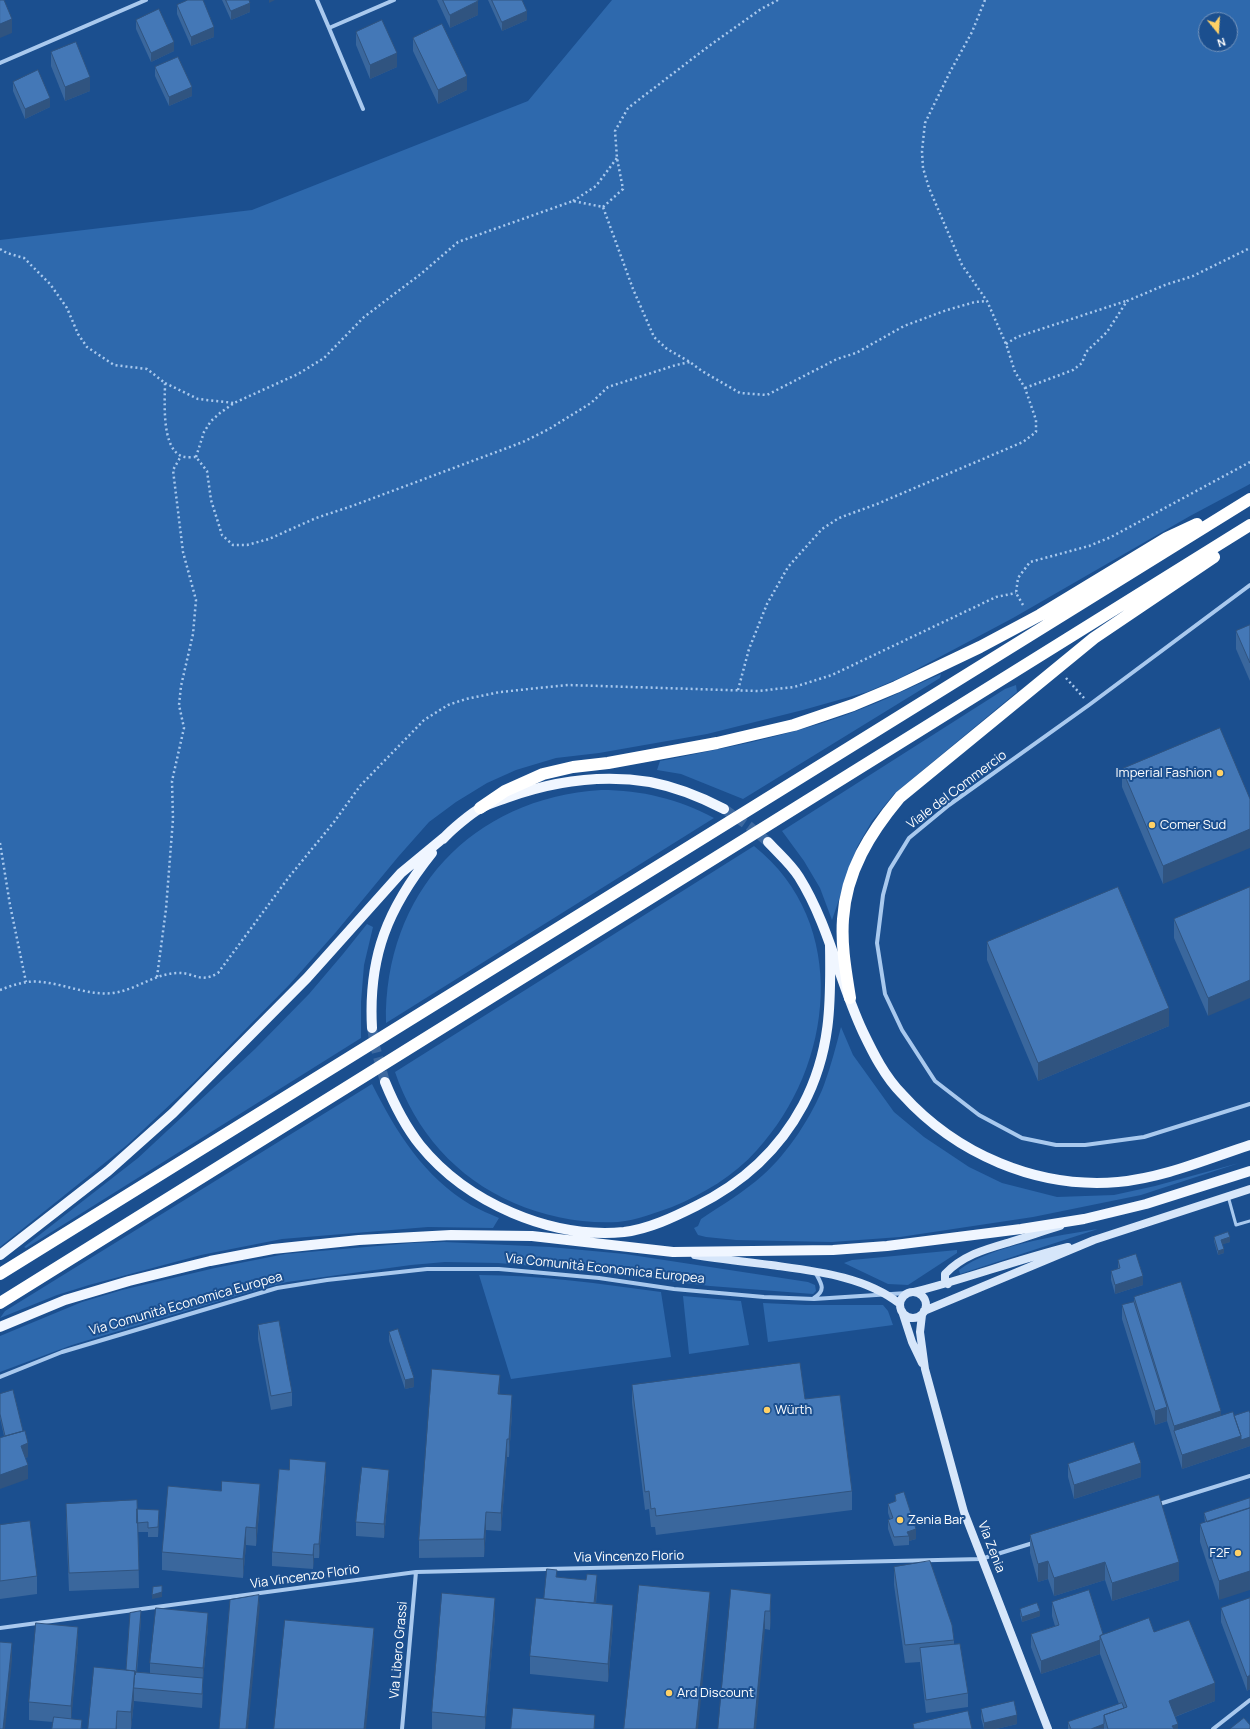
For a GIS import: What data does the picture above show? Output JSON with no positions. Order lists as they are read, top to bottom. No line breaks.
{"streets":{"street":["Viale del Commercio","Via Comunità Economica Europea","Via Zenia","Via Vincenzo Florio","Via Libero Grassi"]},"crossings":[["Via Zenia","Via Vincenzo Florio"],["Via Vincenzo Florio","Via Libero Grassi"]],"places":["Imperial Fashion","Comer Sud","Würth","Zenia Bar","F2F","Ard Discount"],"north":"bottom"}
